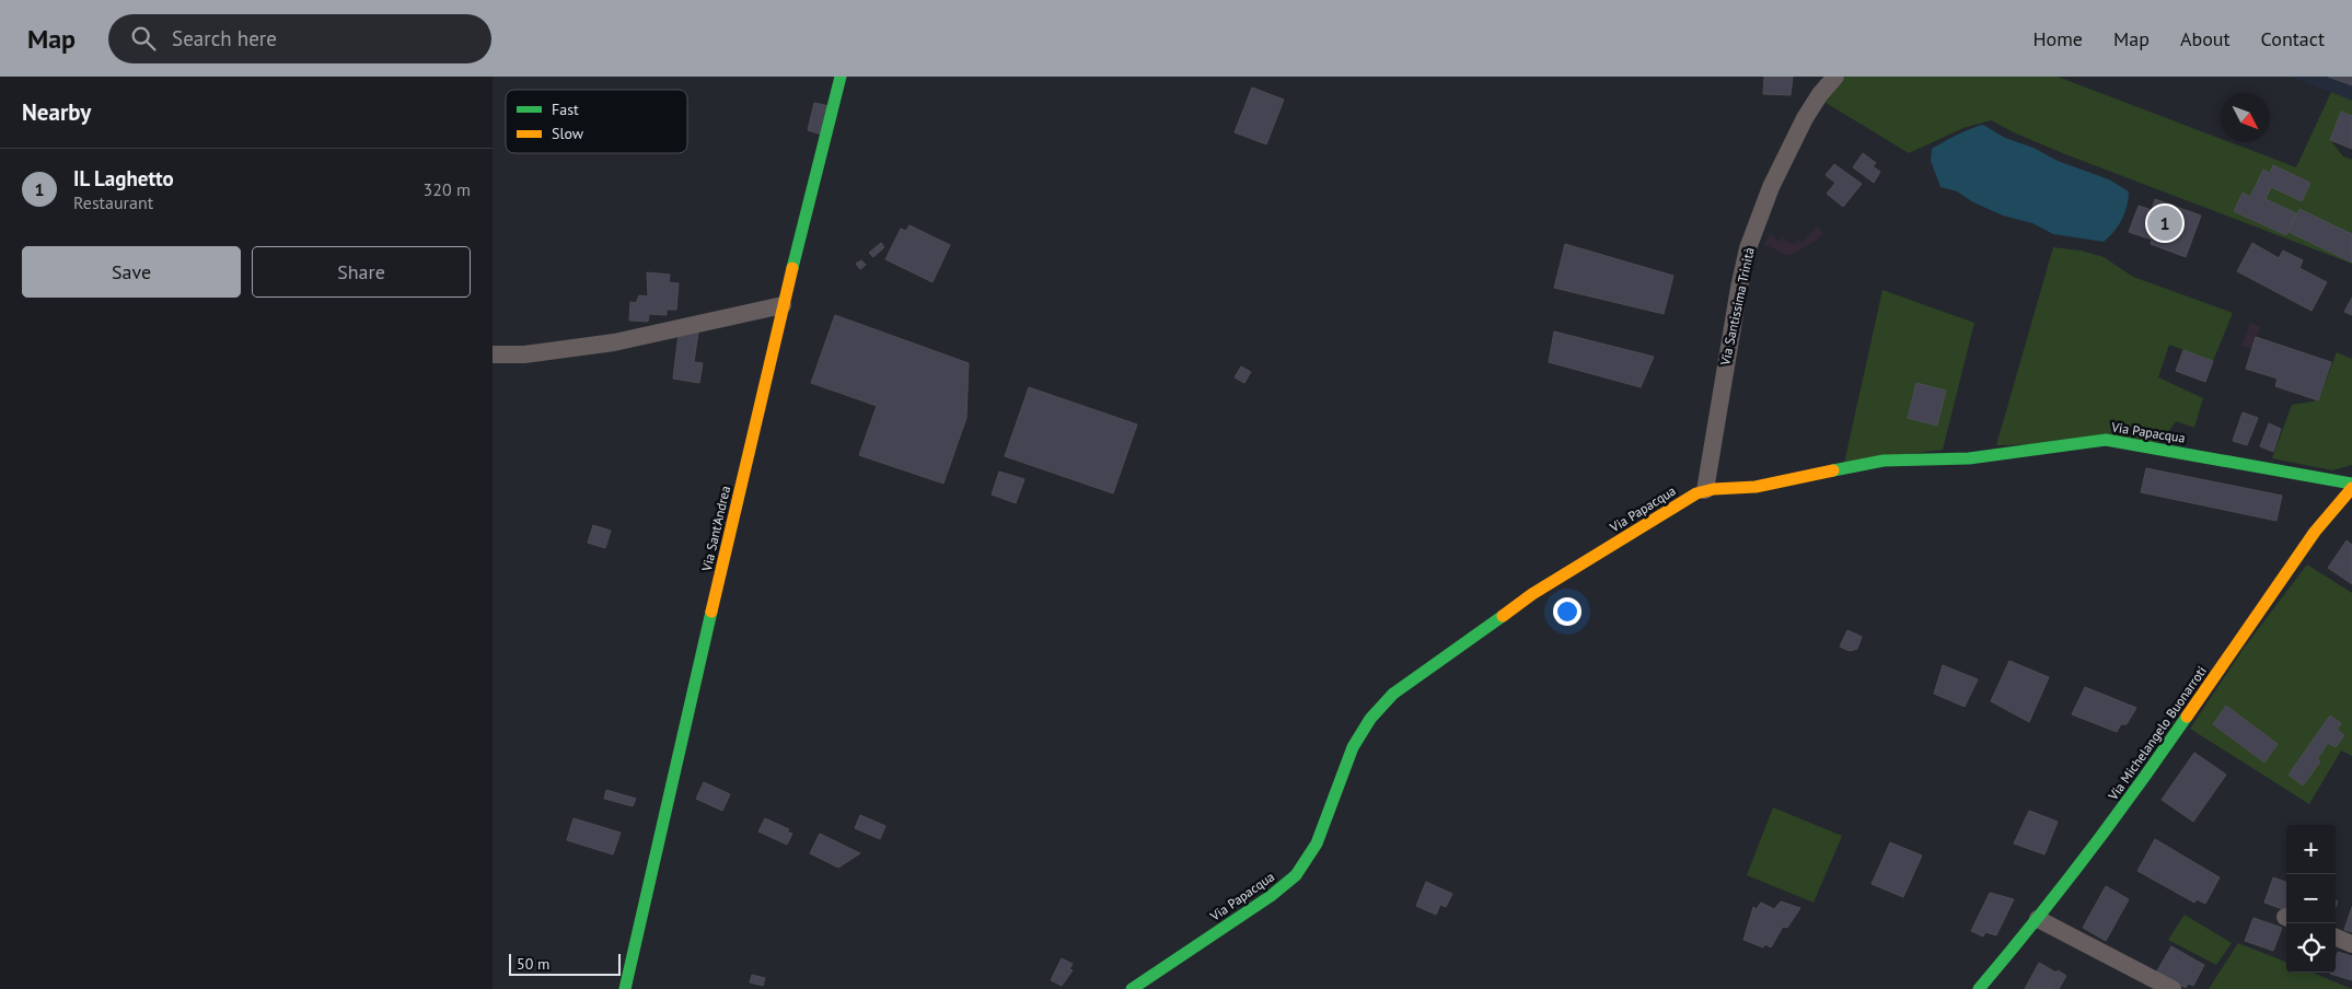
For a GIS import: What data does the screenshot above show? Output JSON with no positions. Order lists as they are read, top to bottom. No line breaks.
{"streets":{"street":["Via Santissima Trinità","Via Papacqua","Via Sant'Andrea","Via Michelangelo Buonarroti"]},"crossings":[["Via Santissima Trinità","Via Papacqua"],["Via Papacqua","Via Michelangelo Buonarroti"]],"legend":["Fast","Slow"],"scale_bar":"50 m","north":"bottom right","page":{"header":"Map","search":"Search here","nav":["Home","Map","About","Contact"],"heading":"Nearby","list":[{"mark":"1","name":"IL Laghetto","note":"Restaurant","value":"320 m"}],"pins":"1","buttons":["Save","Share"],"map_buttons":["+","−"],"scale":"50 m"}}
